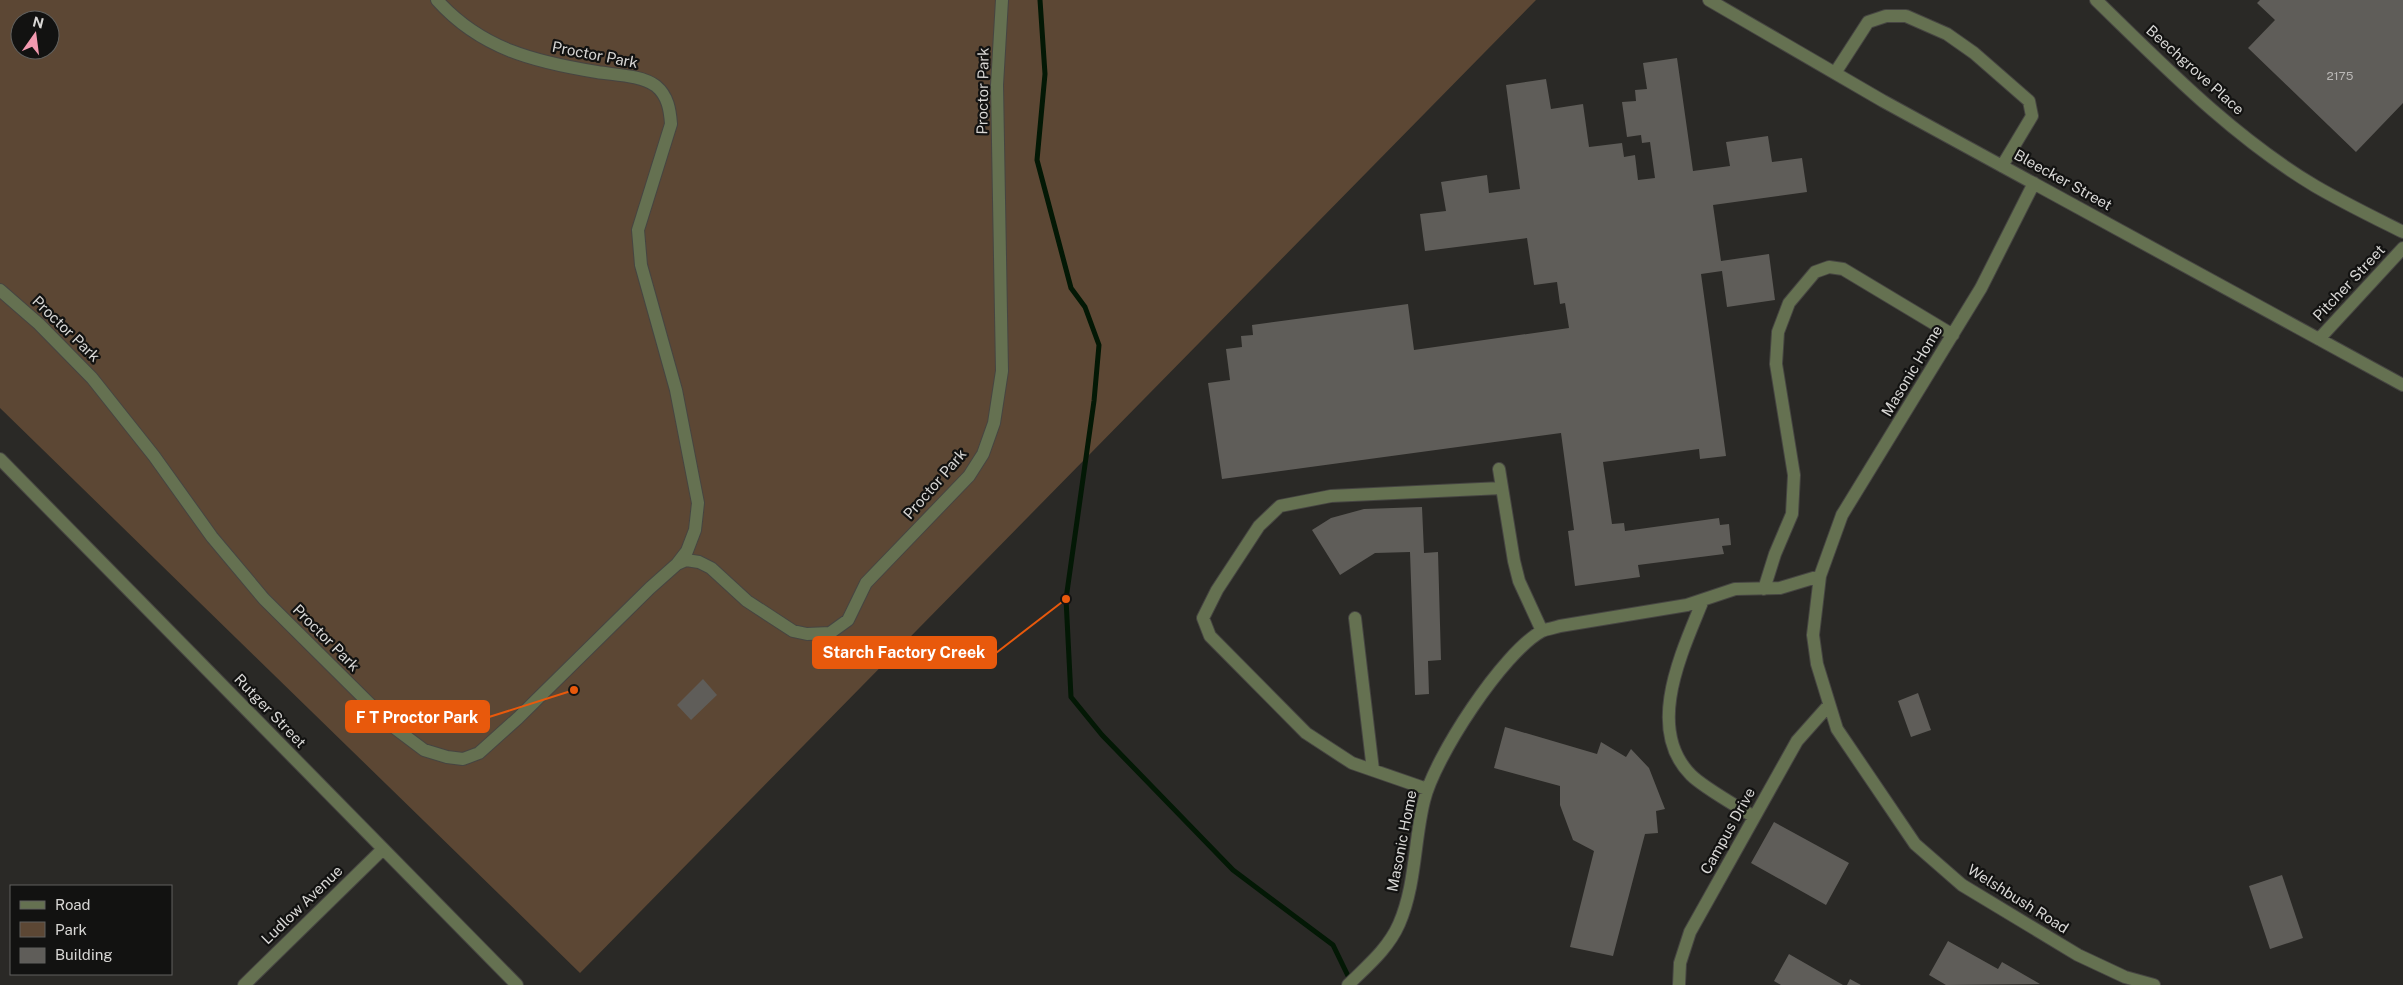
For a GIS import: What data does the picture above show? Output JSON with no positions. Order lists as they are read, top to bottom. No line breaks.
{"streets":{"street":["Proctor Park","Beechgrove Place","Bleecker Street","Pitcher Street","Masonic Home","Rutger Street","Campus Drive","Welshbush Road","Ludlow Avenue"]},"crossings":[["Bleecker Street","Pitcher Street"],["Bleecker Street","Masonic Home"],["Masonic Home","Campus Drive"],["Masonic Home","Welshbush Road"],["Rutger Street","Ludlow Avenue"],["Campus Drive","Welshbush Road"]],"places":["Starch Factory Creek","F T Proctor Park"],"house_numbers":["2175"],"legend":["Road","Park","Building"],"north":"top"}
